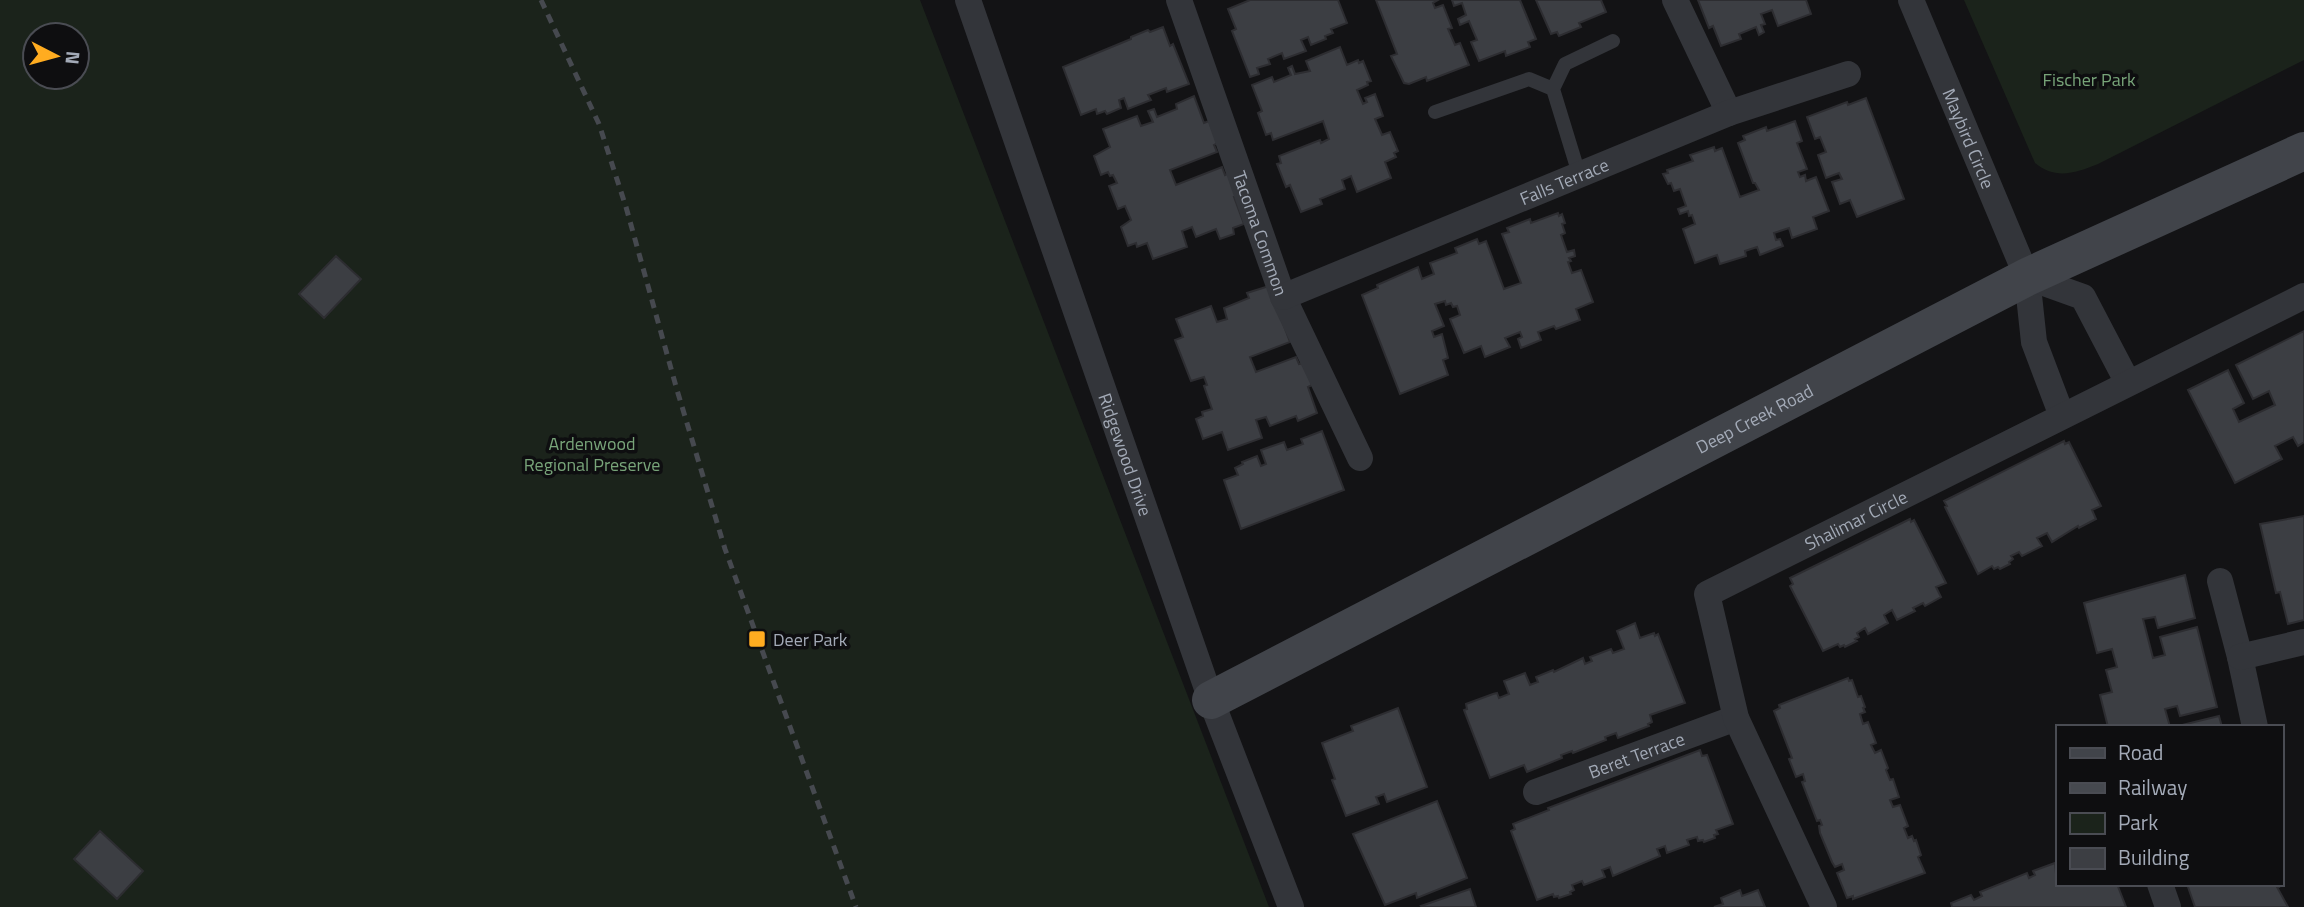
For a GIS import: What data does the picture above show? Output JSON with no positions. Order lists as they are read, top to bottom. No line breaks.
{"streets":{"street":["Maybird Circle","Falls Terrace","Tacoma Common","Deep Creek Road","Ridgewood Drive","Shalimar Circle","Beret Terrace"]},"crossings":[["Maybird Circle","Deep Creek Road"],["Maybird Circle","Shalimar Circle"],["Falls Terrace","Tacoma Common"],["Deep Creek Road","Ridgewood Drive"],["Shalimar Circle","Beret Terrace"]],"parks":["Fischer Park","Ardenwood Regional Preserve"],"places":{"transit":["Deer Park"]},"legend":["Road","Railway","Park","Building"],"north":"right"}
